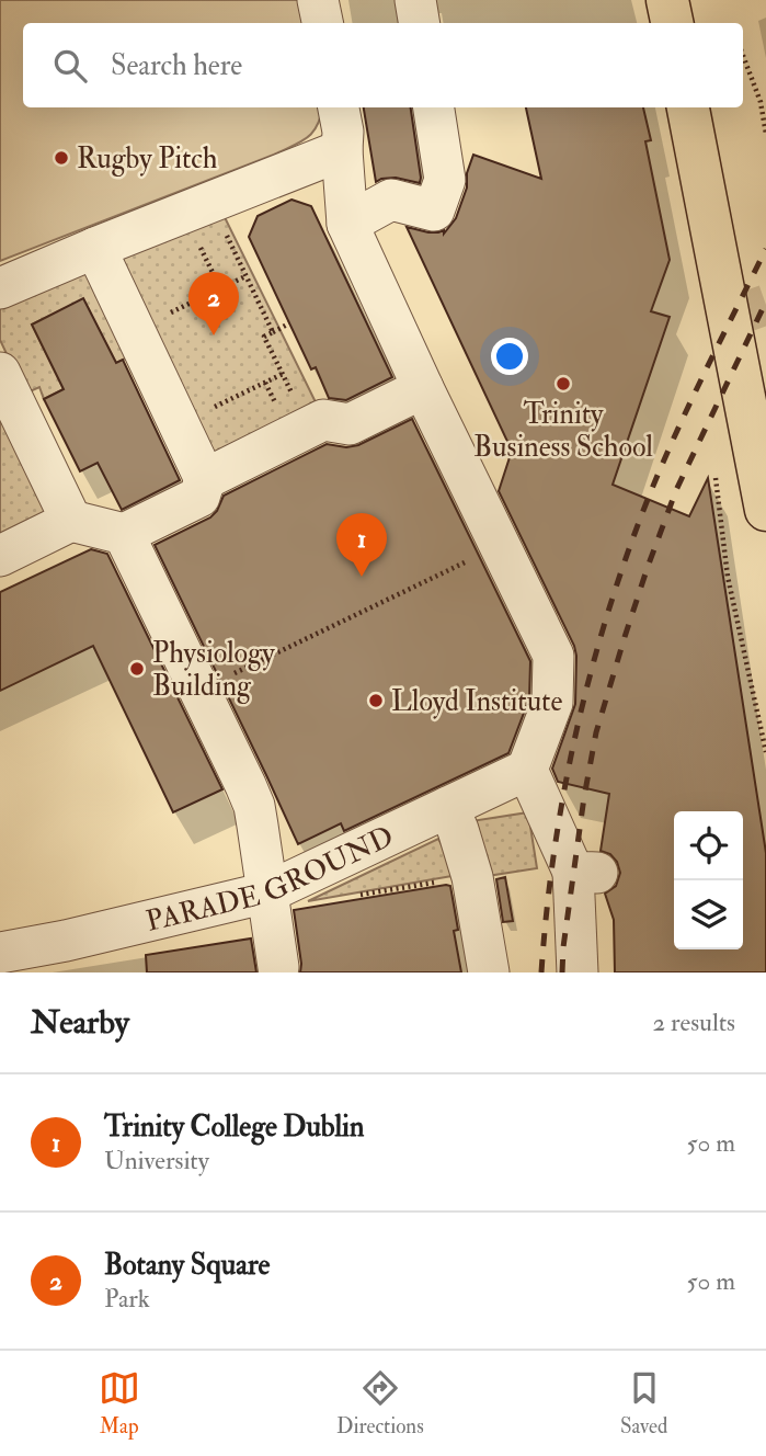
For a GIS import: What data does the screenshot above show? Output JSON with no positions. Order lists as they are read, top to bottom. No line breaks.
{"streets":{"lane":["PARADE GROUND"]},"places":["Rugby Pitch","Trinity Business School","Physiology Building","Lloyd Institute"],"page":{"search":"Search here","pins":["2","1"],"heading":["Nearby","2 results"],"list":[{"mark":"1","name":"Trinity College Dublin","note":"University","value":"50 m"},{"mark":"2","name":"Botany Square","note":"Park","value":"50 m"}],"nav":["Map","Directions","Saved"]}}
